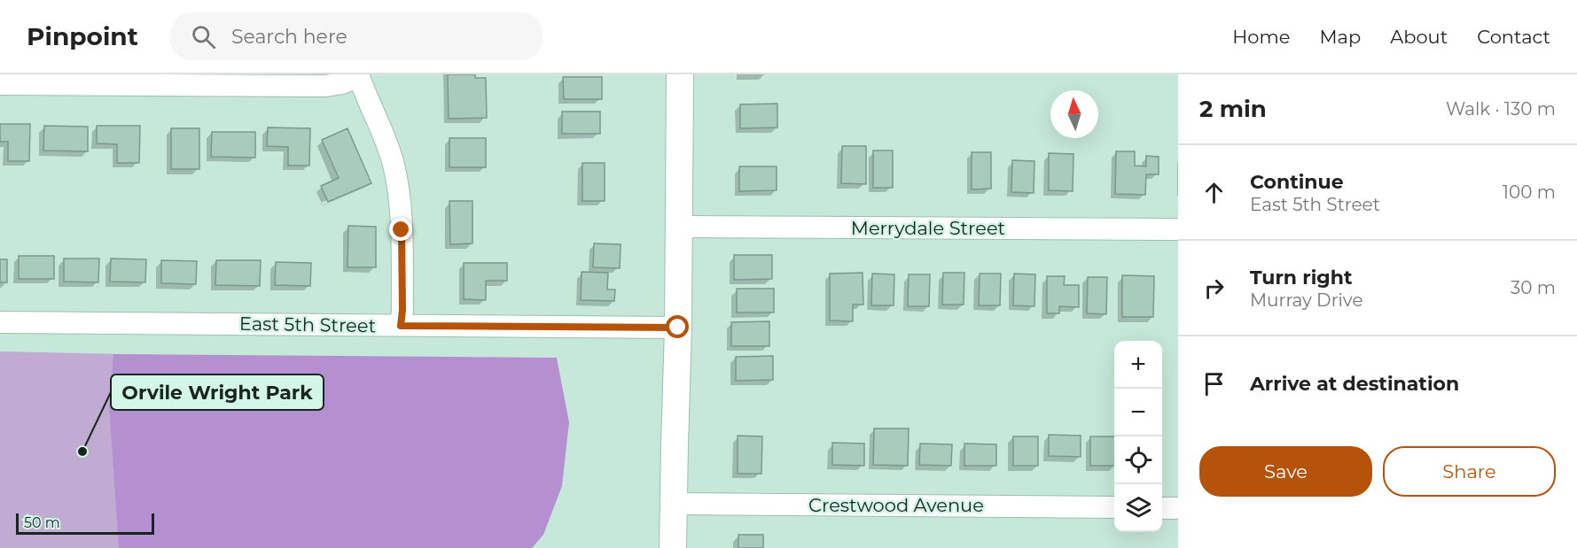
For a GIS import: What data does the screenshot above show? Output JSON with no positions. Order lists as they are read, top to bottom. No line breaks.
{"streets":{"street":["Merrydale Street","East 5th Street","Crestwood Avenue"]},"places":["Orvile Wright Park"],"scale_bar":"50 m","north":"top","page":{"header":"Pinpoint","search":"Search here","nav":["Home","Map","About","Contact"],"heading":["2 min","Walk · 130 m"],"list":[["Continue","East 5th Street","100 m"],["Turn right","Murray Drive","30 m"],"Arrive at destination"],"map_buttons":["+","−"],"buttons":["Save","Share"],"scale":"50 m"}}
